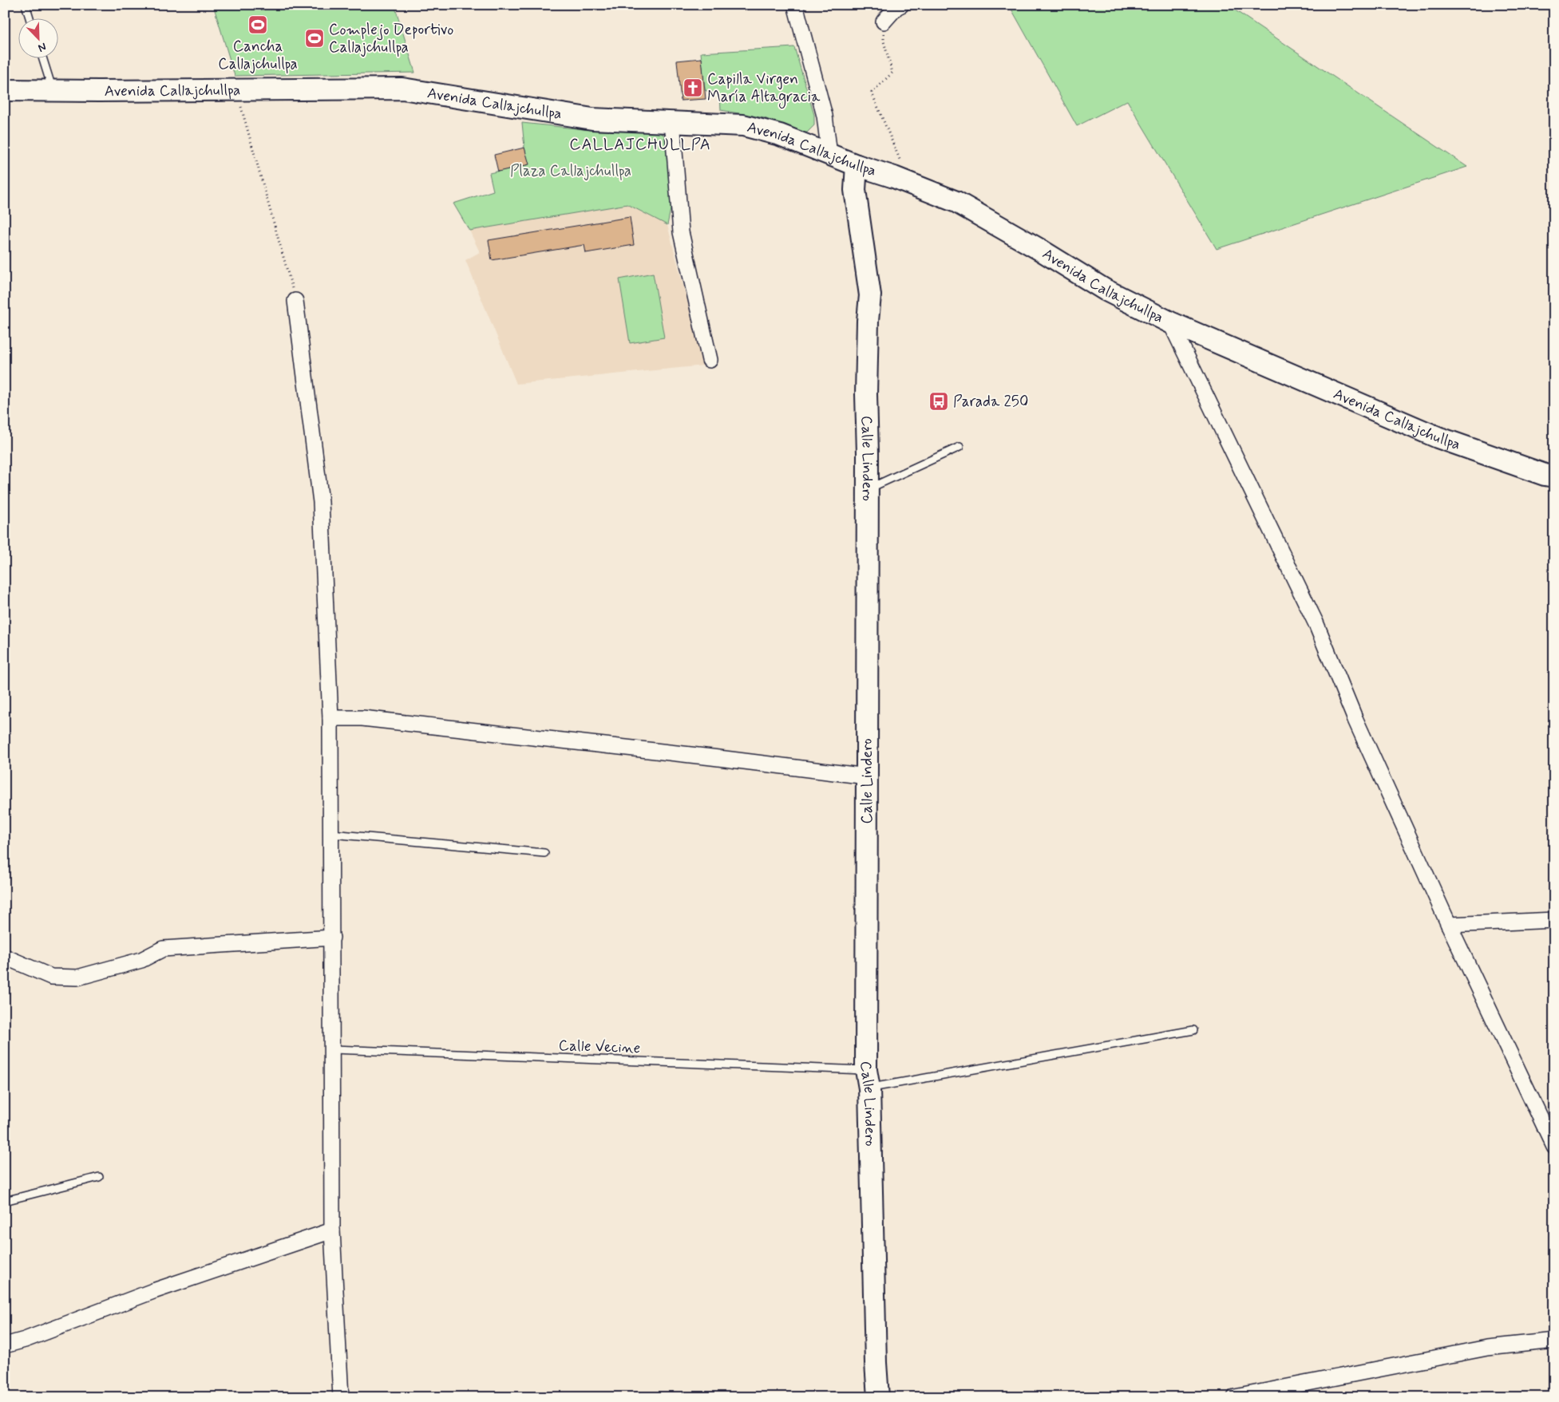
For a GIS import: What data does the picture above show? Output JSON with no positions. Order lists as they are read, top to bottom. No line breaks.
{"streets":{"main road":["Avenida Callajchullpa","Calle Lindero"],"lane":["Calle Vecine"]},"crossings":[["Avenida Callajchullpa","Calle Lindero"],["Calle Lindero","Calle Vecine"]],"districts":["CALLAJCHULLPA"],"parks":["Plaza Callajchullpa"],"places":{"sports":["Cancha Callajchullpa","Complejo Deportivo Callajchullpa"],"church":["Capilla Virgen María Altagracia"],"bus stop":["Parada 250"]},"north":"bottom right"}
